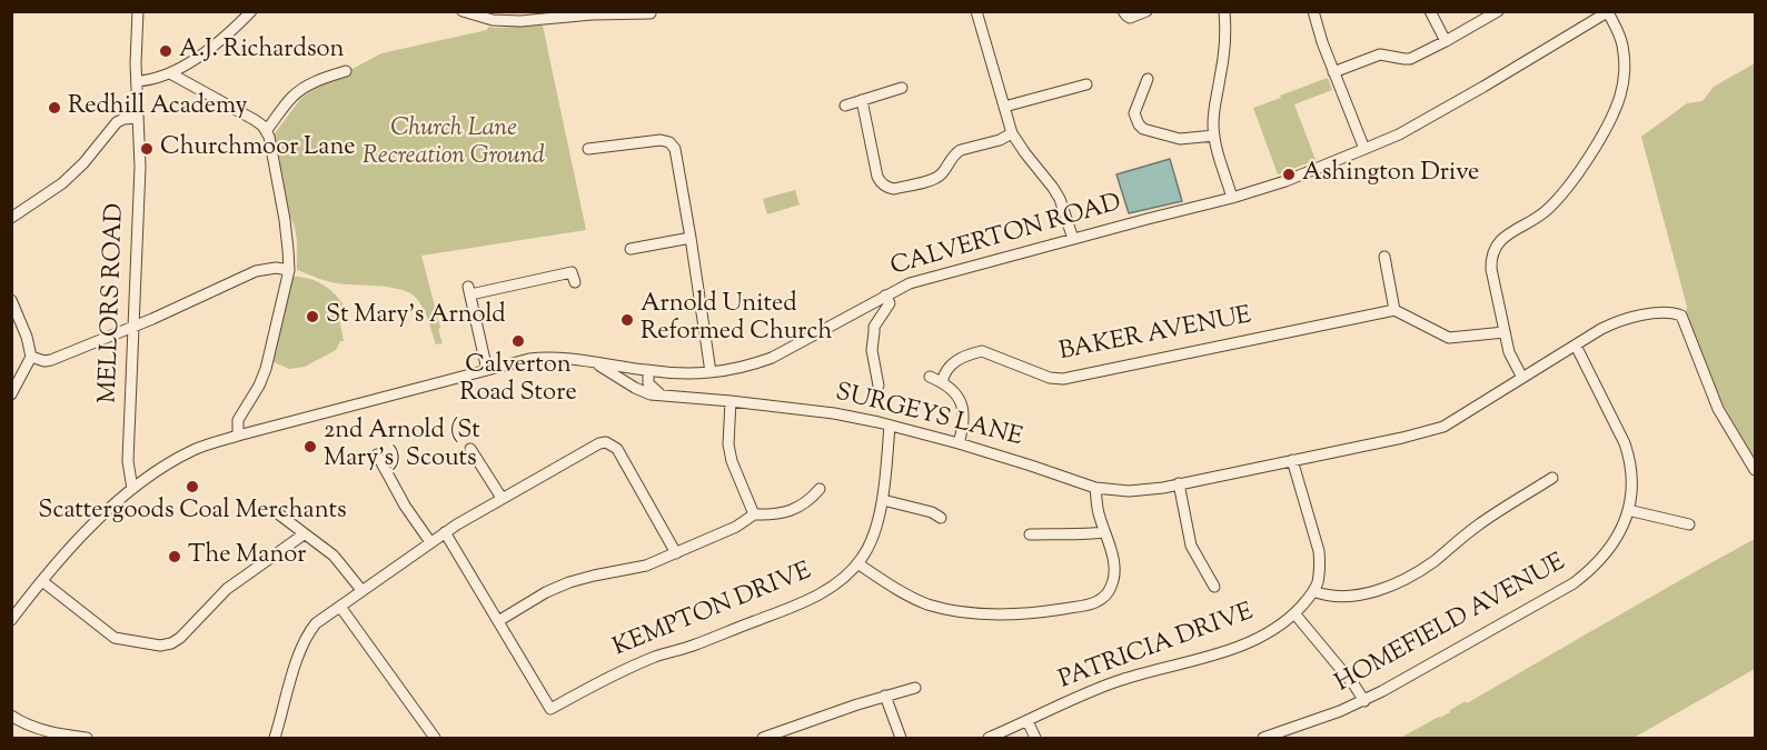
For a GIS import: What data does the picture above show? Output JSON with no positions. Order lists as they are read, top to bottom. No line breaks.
{"streets":{"street":["CALVERTON ROAD","MELLORS ROAD","BAKER AVENUE","SURGEYS LANE","KEMPTON DRIVE","HOMEFIELD AVENUE","PATRICIA DRIVE"]},"crossings":[["CALVERTON ROAD","MELLORS ROAD"],["CALVERTON ROAD","SURGEYS LANE"],["SURGEYS LANE","KEMPTON DRIVE"],["SURGEYS LANE","HOMEFIELD AVENUE"]],"parks":["Church Lane Recreation Ground"],"places":["A.J. Richardson","Redhill Academy","Churchmoor Lane","Ashington Drive","St Mary's Arnold","Arnold United Reformed Church","Calverton Road Store","2nd Arnold (St Mary's) Scouts","Scattergoods Coal Merchants","The Manor"]}
